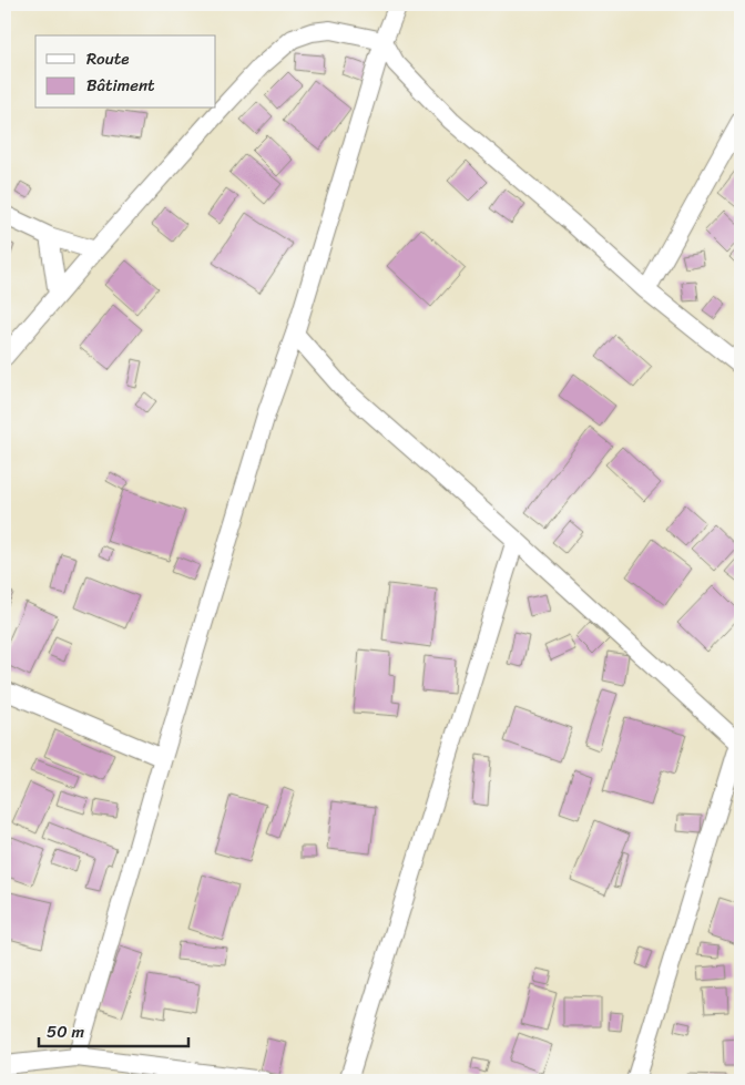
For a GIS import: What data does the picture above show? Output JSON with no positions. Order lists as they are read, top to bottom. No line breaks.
{"legend":["Route","Bâtiment"],"scale_bar":"50 m"}
